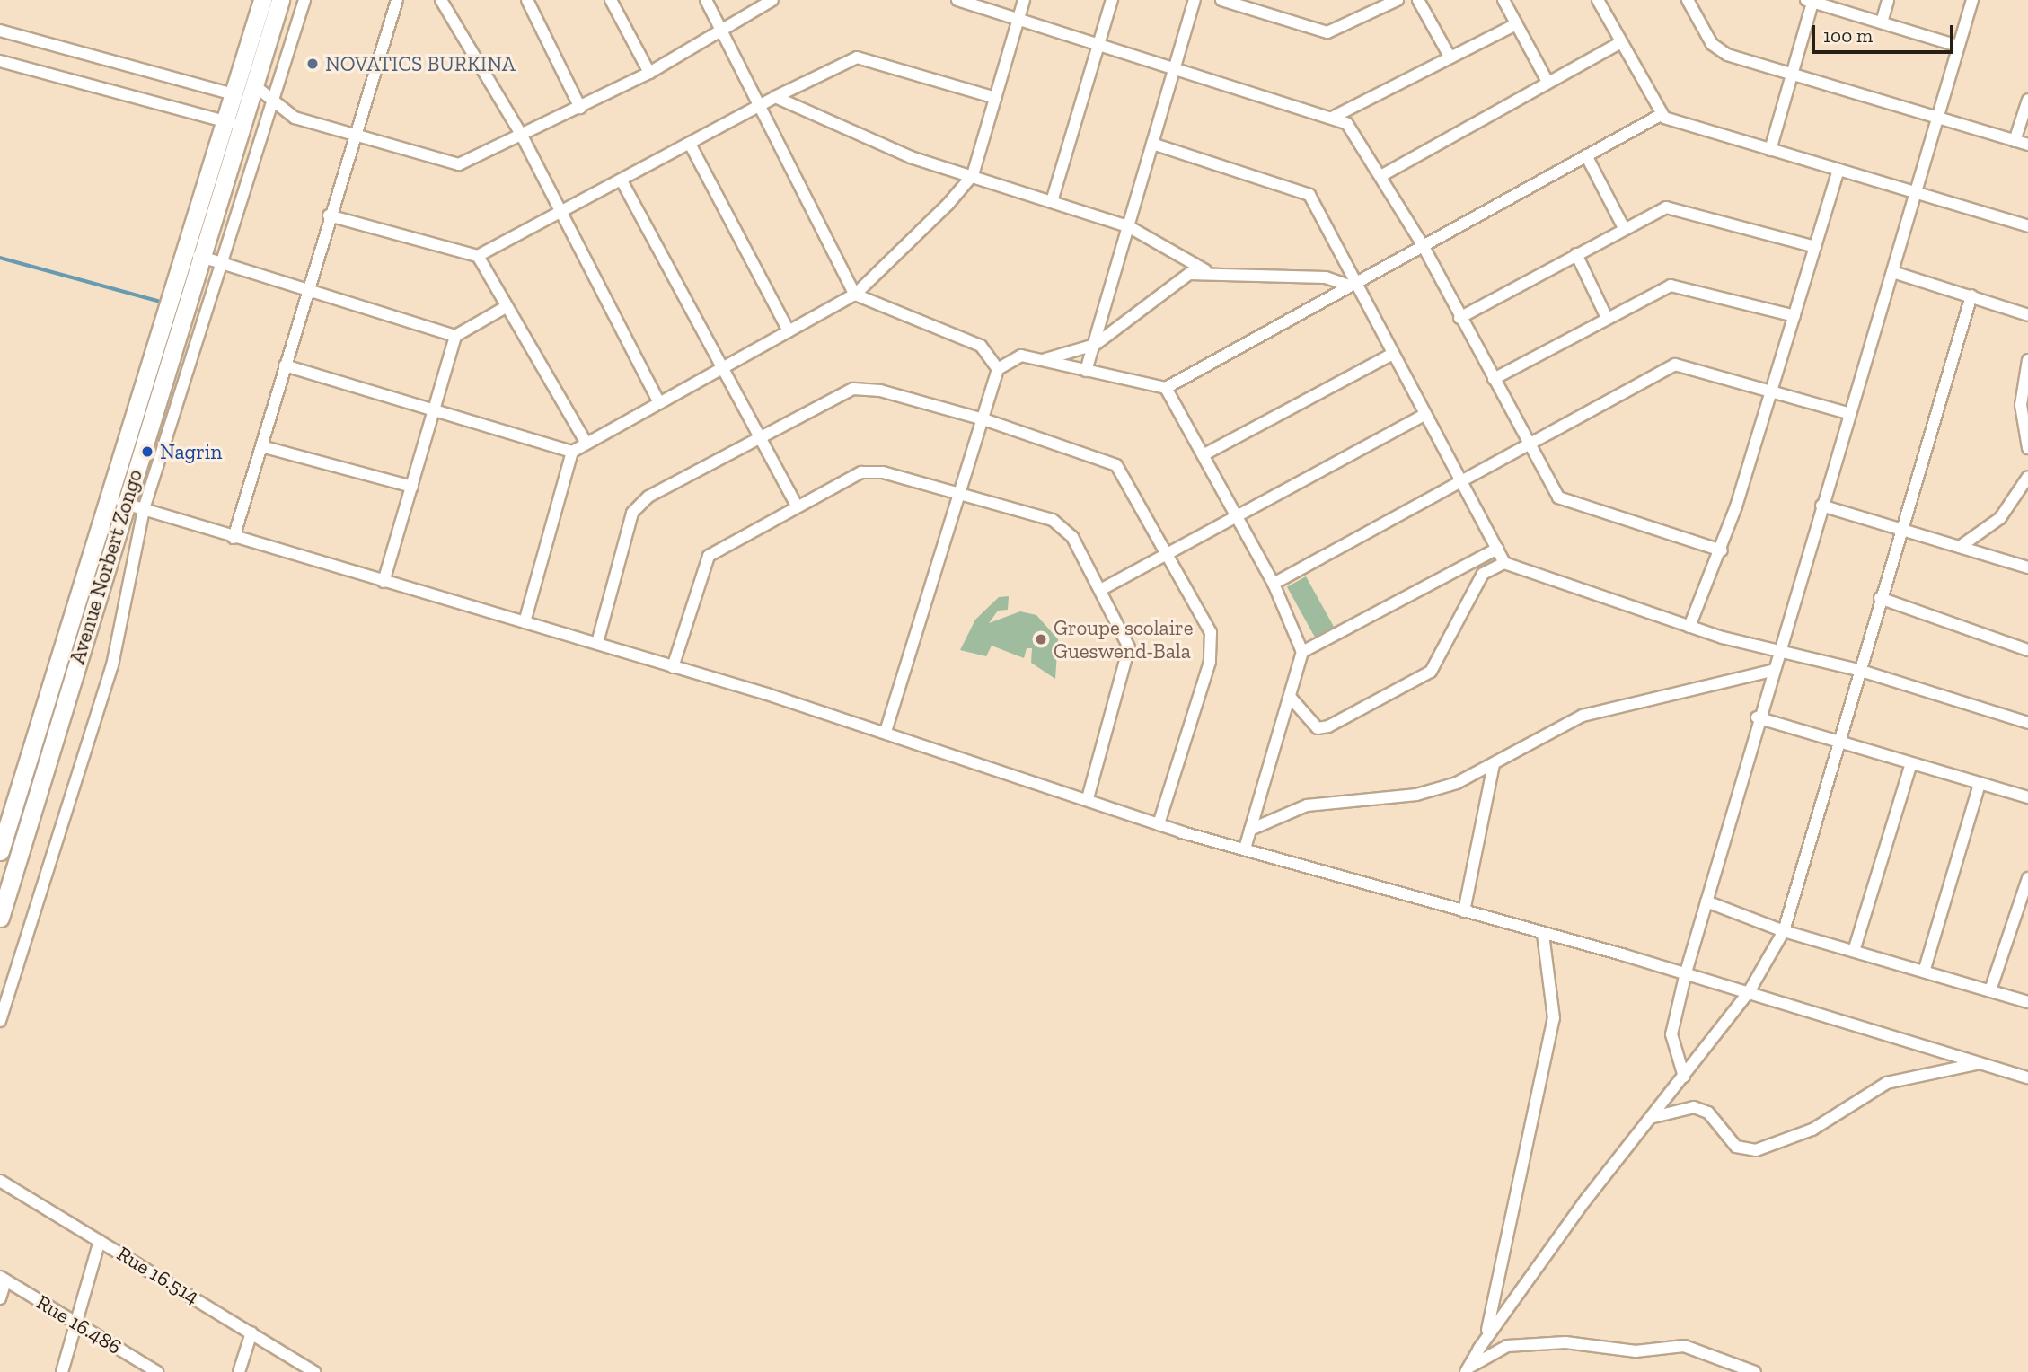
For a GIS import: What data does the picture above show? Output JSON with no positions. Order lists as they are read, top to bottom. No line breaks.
{"streets":{"main road":["Avenue Norbert Zongo"],"street":["Rue 16.514","Rue 16.486"]},"places":["NOVATICS BURKINA","Nagrin","Groupe scolaire Gueswend-Bala"],"scale_bar":"100 m"}
